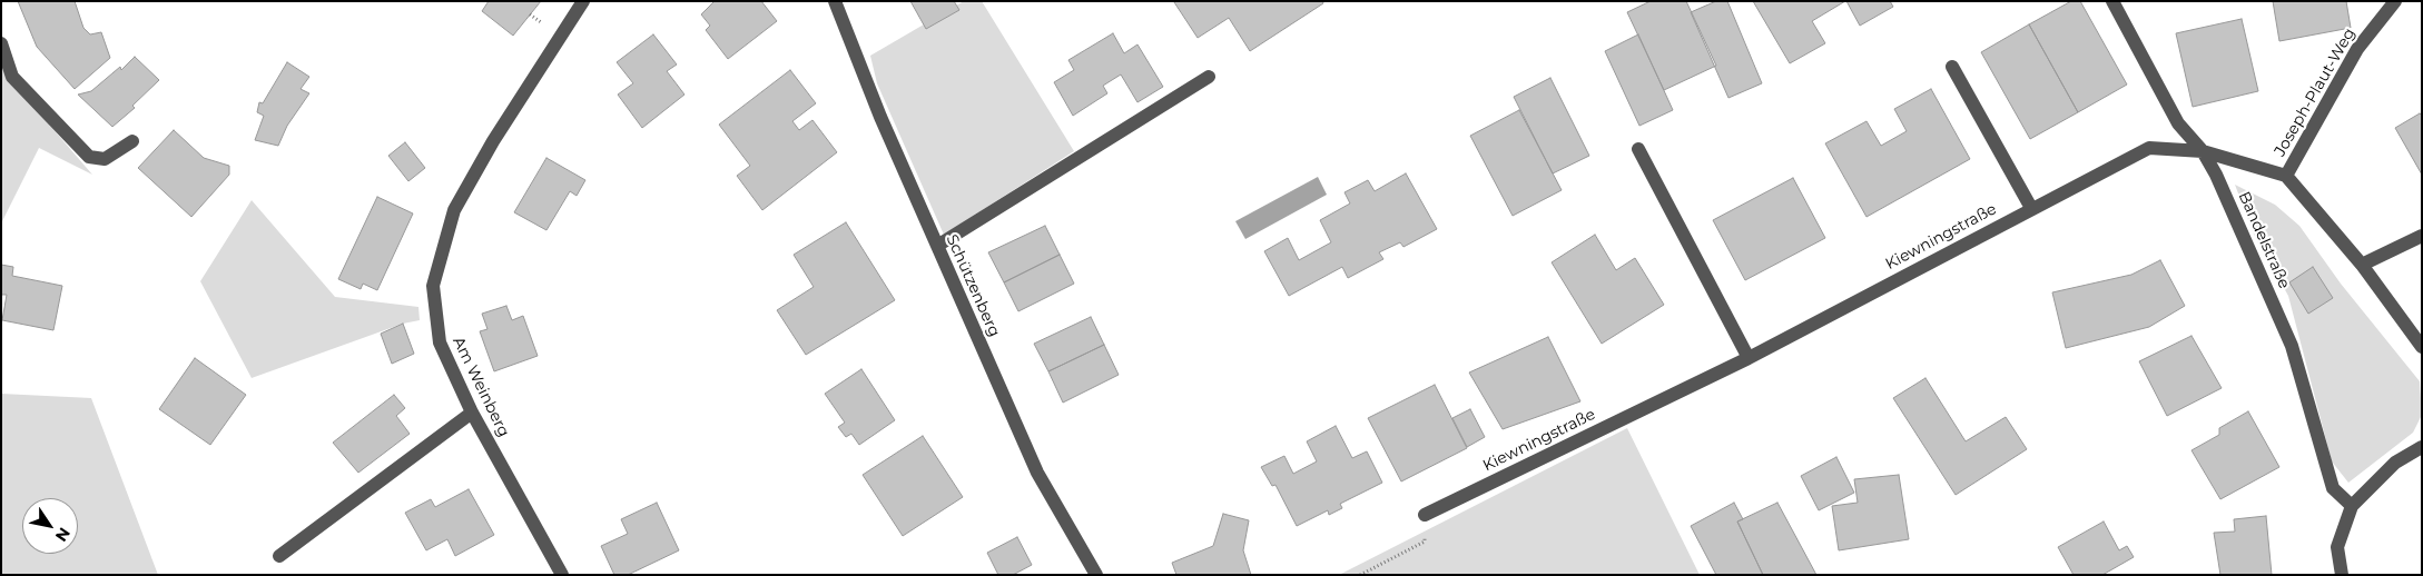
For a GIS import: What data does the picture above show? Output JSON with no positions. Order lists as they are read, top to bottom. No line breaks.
{"streets":{"street":["Joseph-Plaut-Weg","Kiewningstraße","Bandelstraße","Schützenberg","Am Weinberg"]},"crossings":[["Joseph-Plaut-Weg","Kiewningstraße"],["Kiewningstraße","Bandelstraße"]],"north":"bottom right"}
